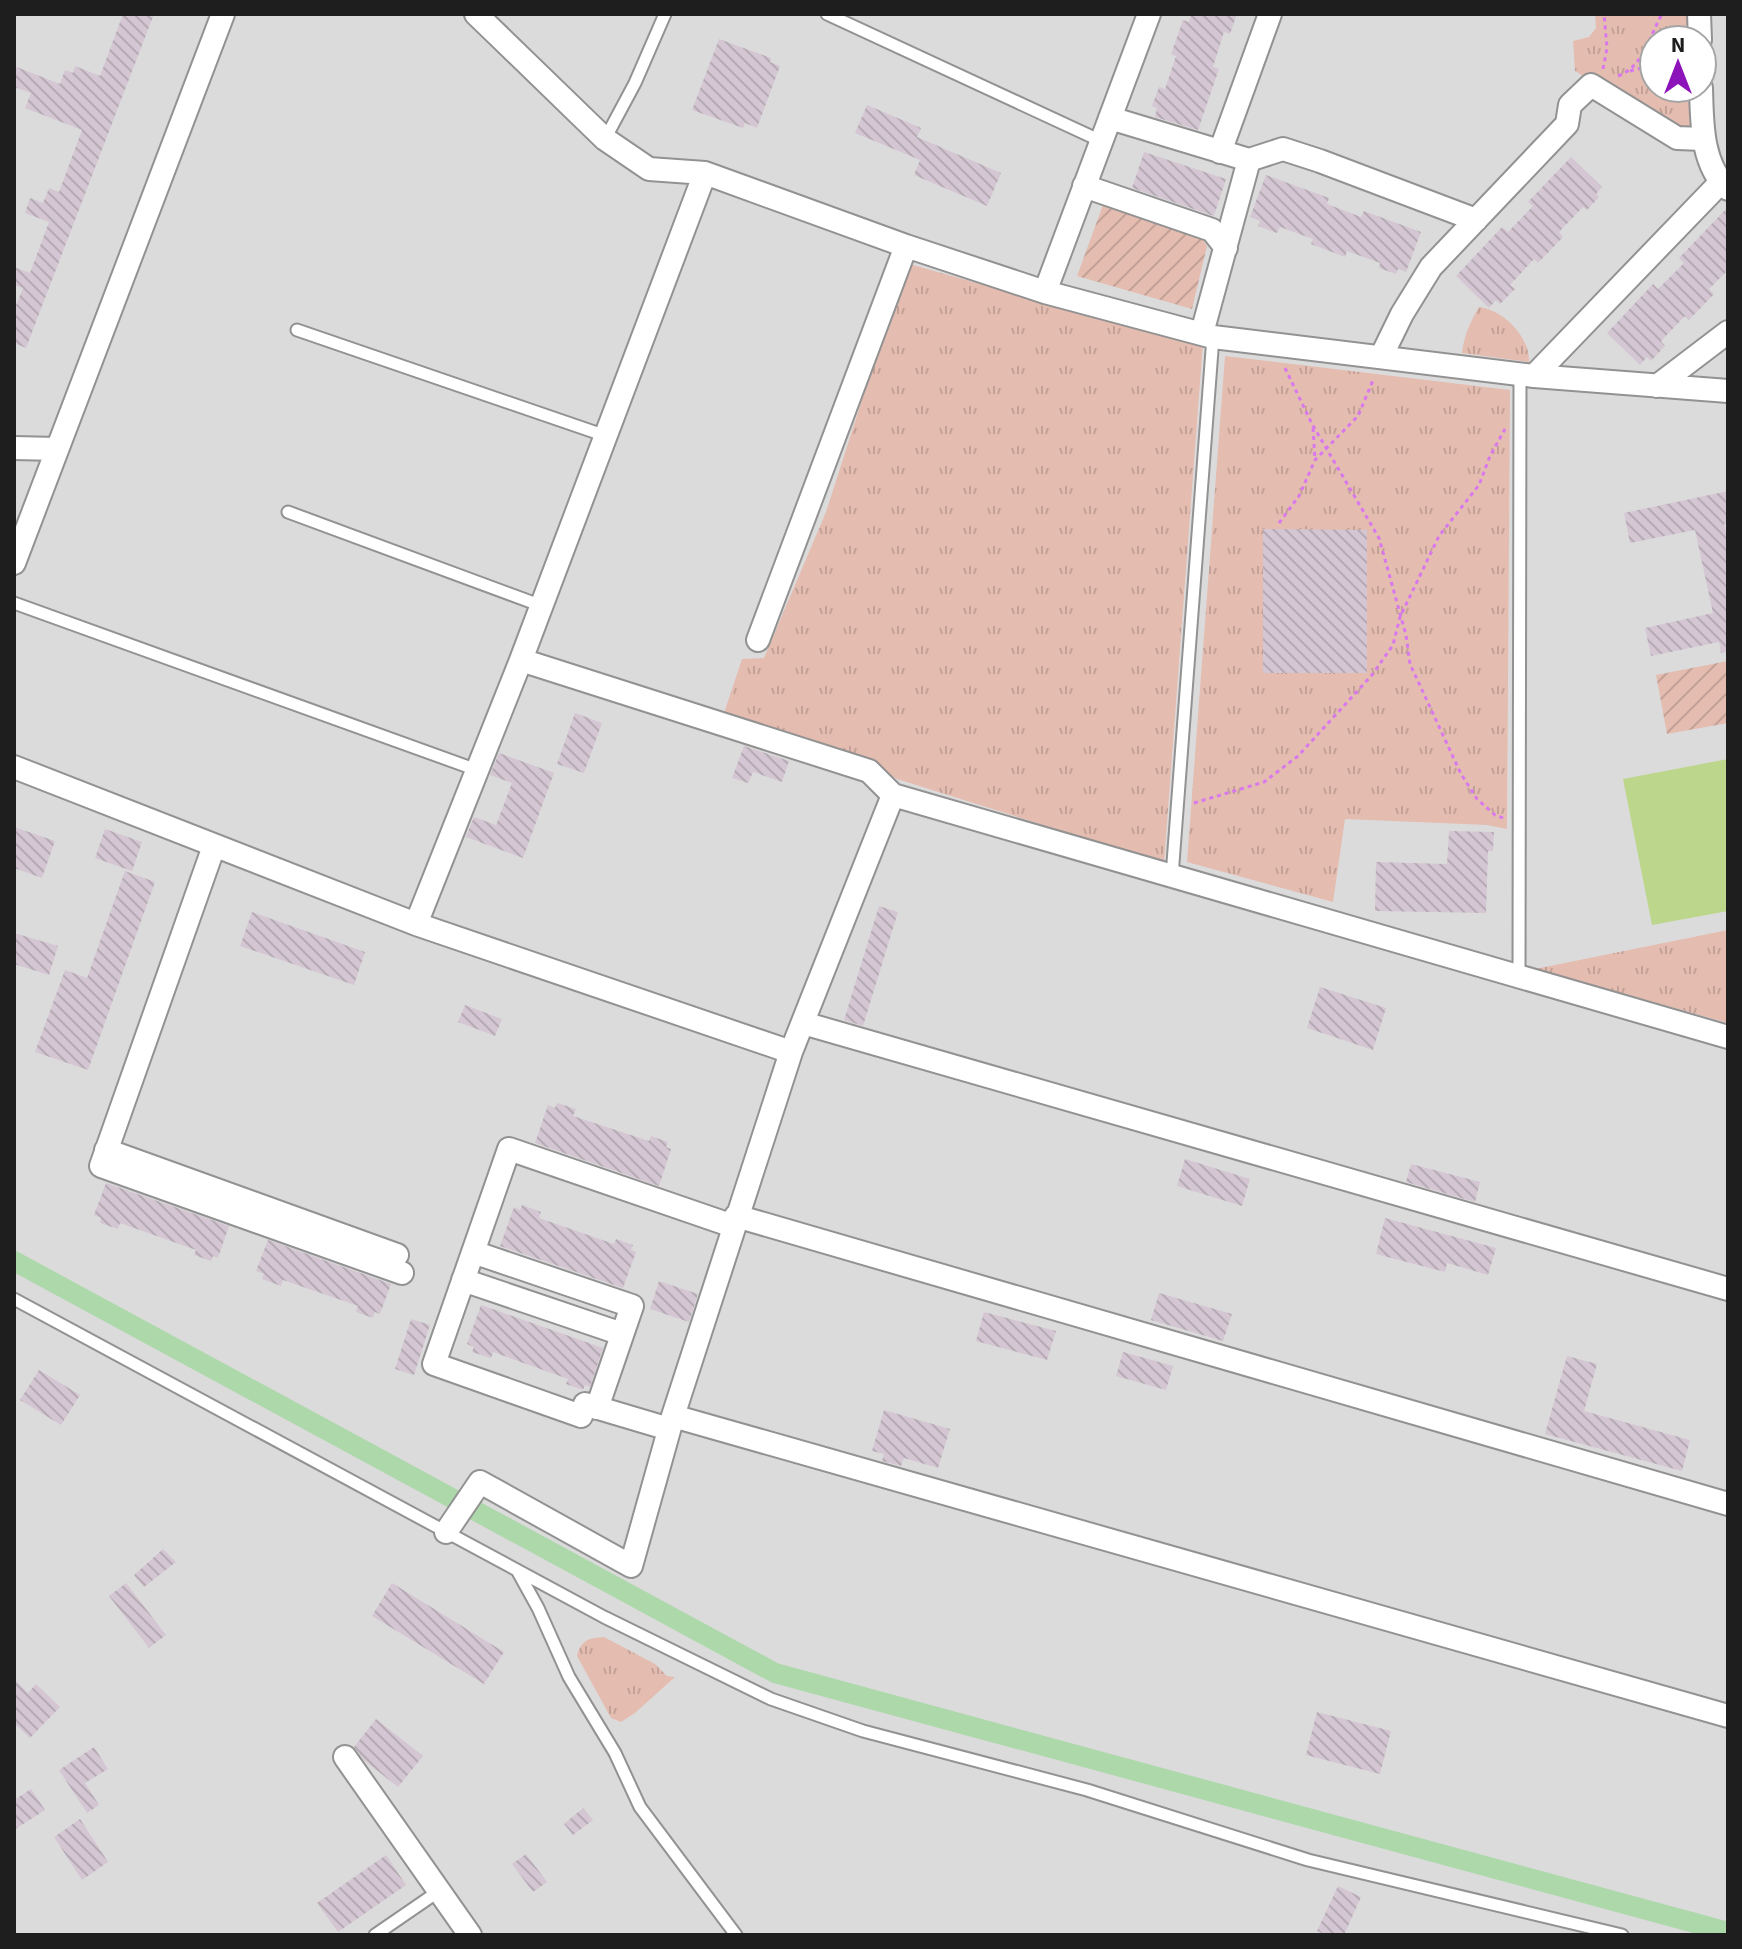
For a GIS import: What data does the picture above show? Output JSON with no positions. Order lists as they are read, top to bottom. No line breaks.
{"north":"top"}
